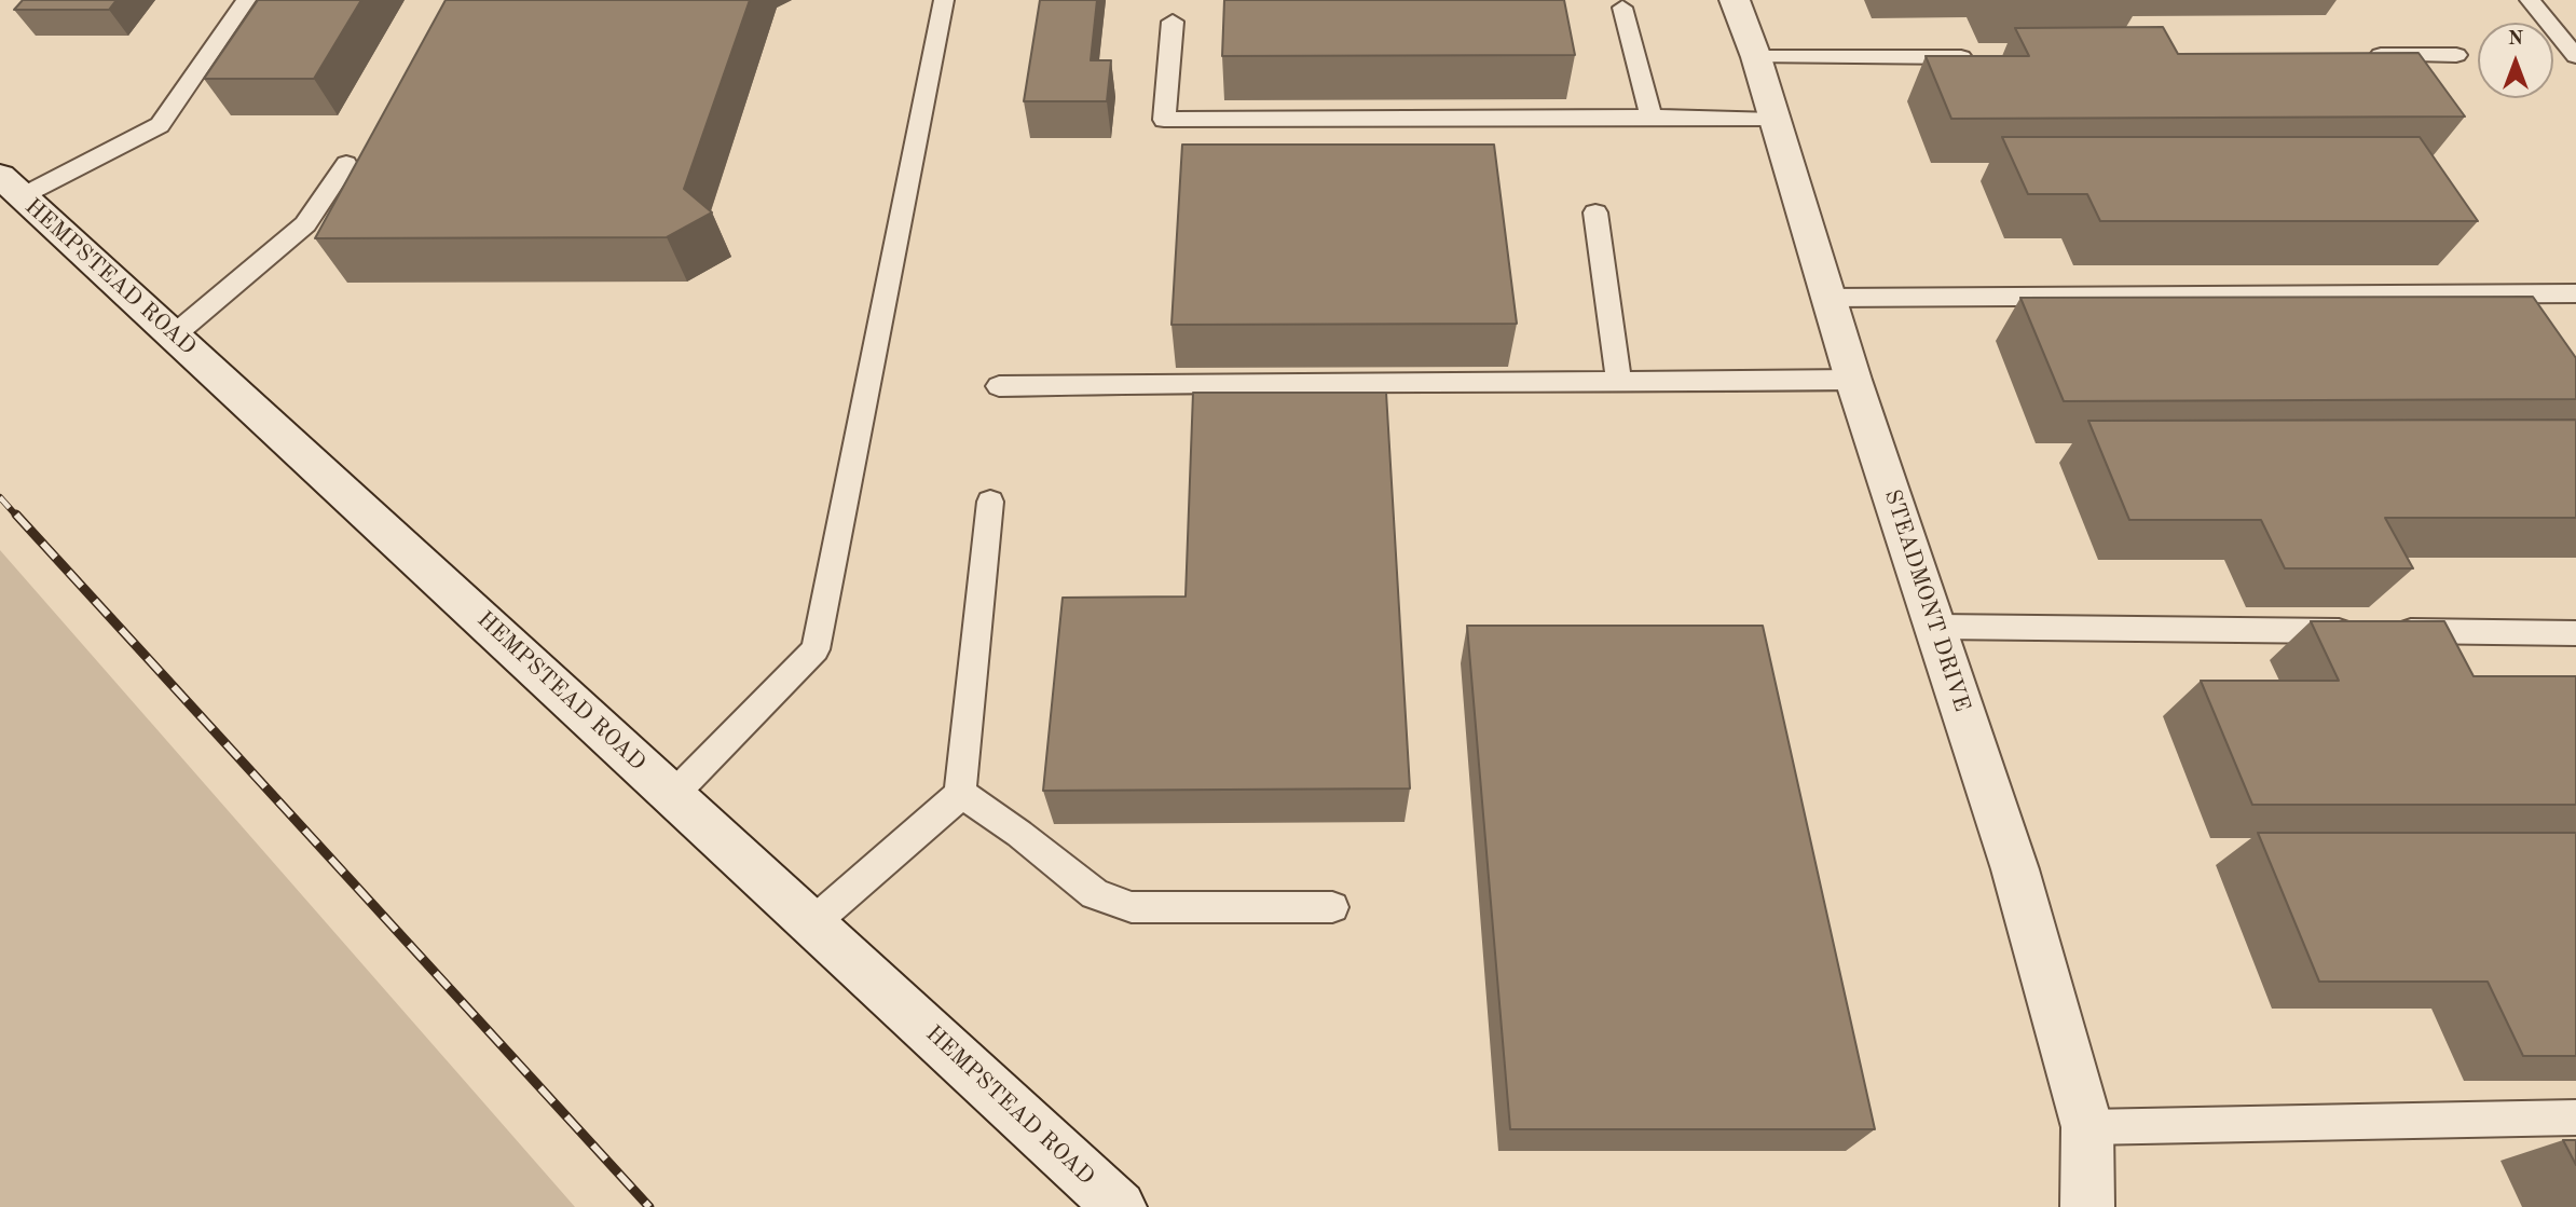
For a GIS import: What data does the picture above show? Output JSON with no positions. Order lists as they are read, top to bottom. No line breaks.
{"streets":{"main road":["HEMPSTEAD ROAD","STEADMONT DRIVE"]},"north":"top"}
